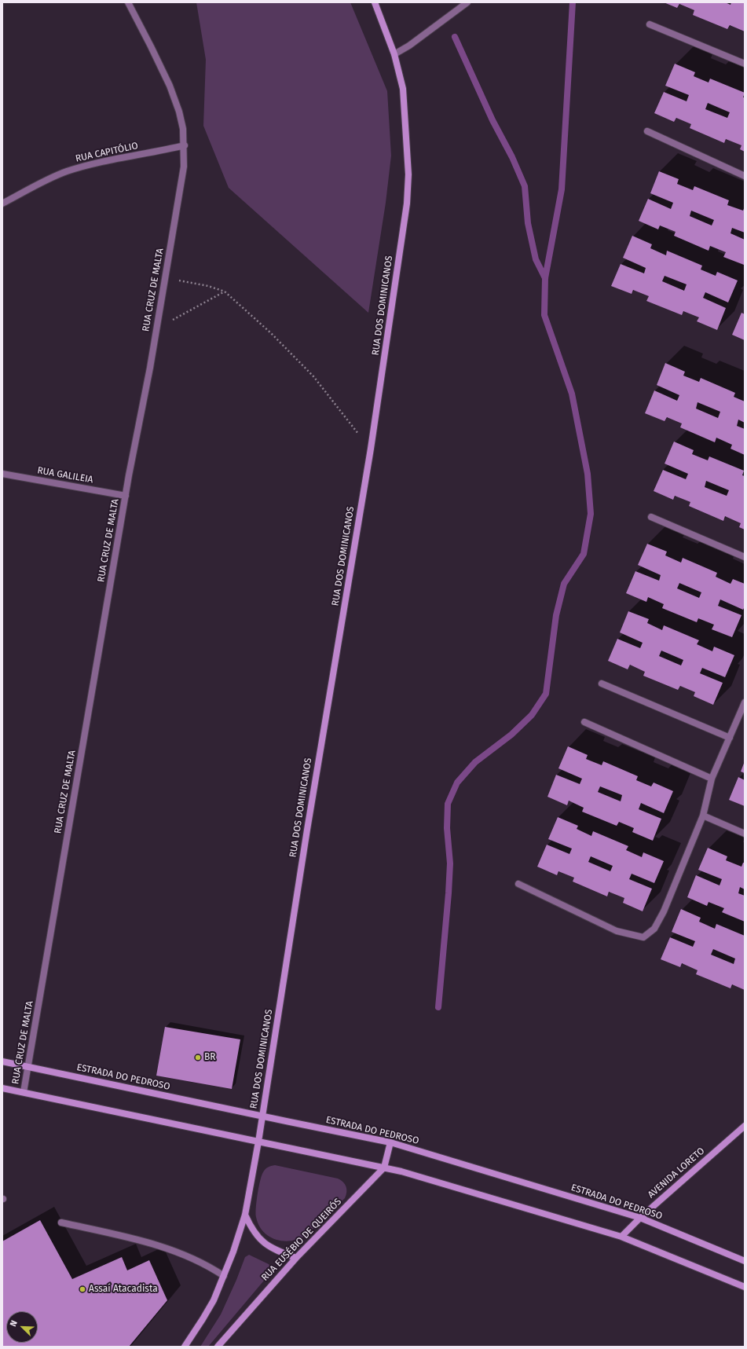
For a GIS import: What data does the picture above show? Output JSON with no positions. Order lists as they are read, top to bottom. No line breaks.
{"streets":{"main road":["RUA DOS DOMINICANOS","ESTRADA DO PEDROSO","AVENIDA LORETO","RUA EUSÉBIO DE QUEIRÓS"],"street":["RUA CAPITÓLIO","RUA CRUZ DE MALTA","RUA GALILEIA"]},"crossings":[["RUA CAPITÓLIO","RUA CRUZ DE MALTA"],["RUA CRUZ DE MALTA","RUA GALILEIA"],["RUA CRUZ DE MALTA","ESTRADA DO PEDROSO"],["RUA DOS DOMINICANOS","ESTRADA DO PEDROSO"],["ESTRADA DO PEDROSO","AVENIDA LORETO"]],"places":["BR","Assaí Atacadista"],"north":"top left"}
